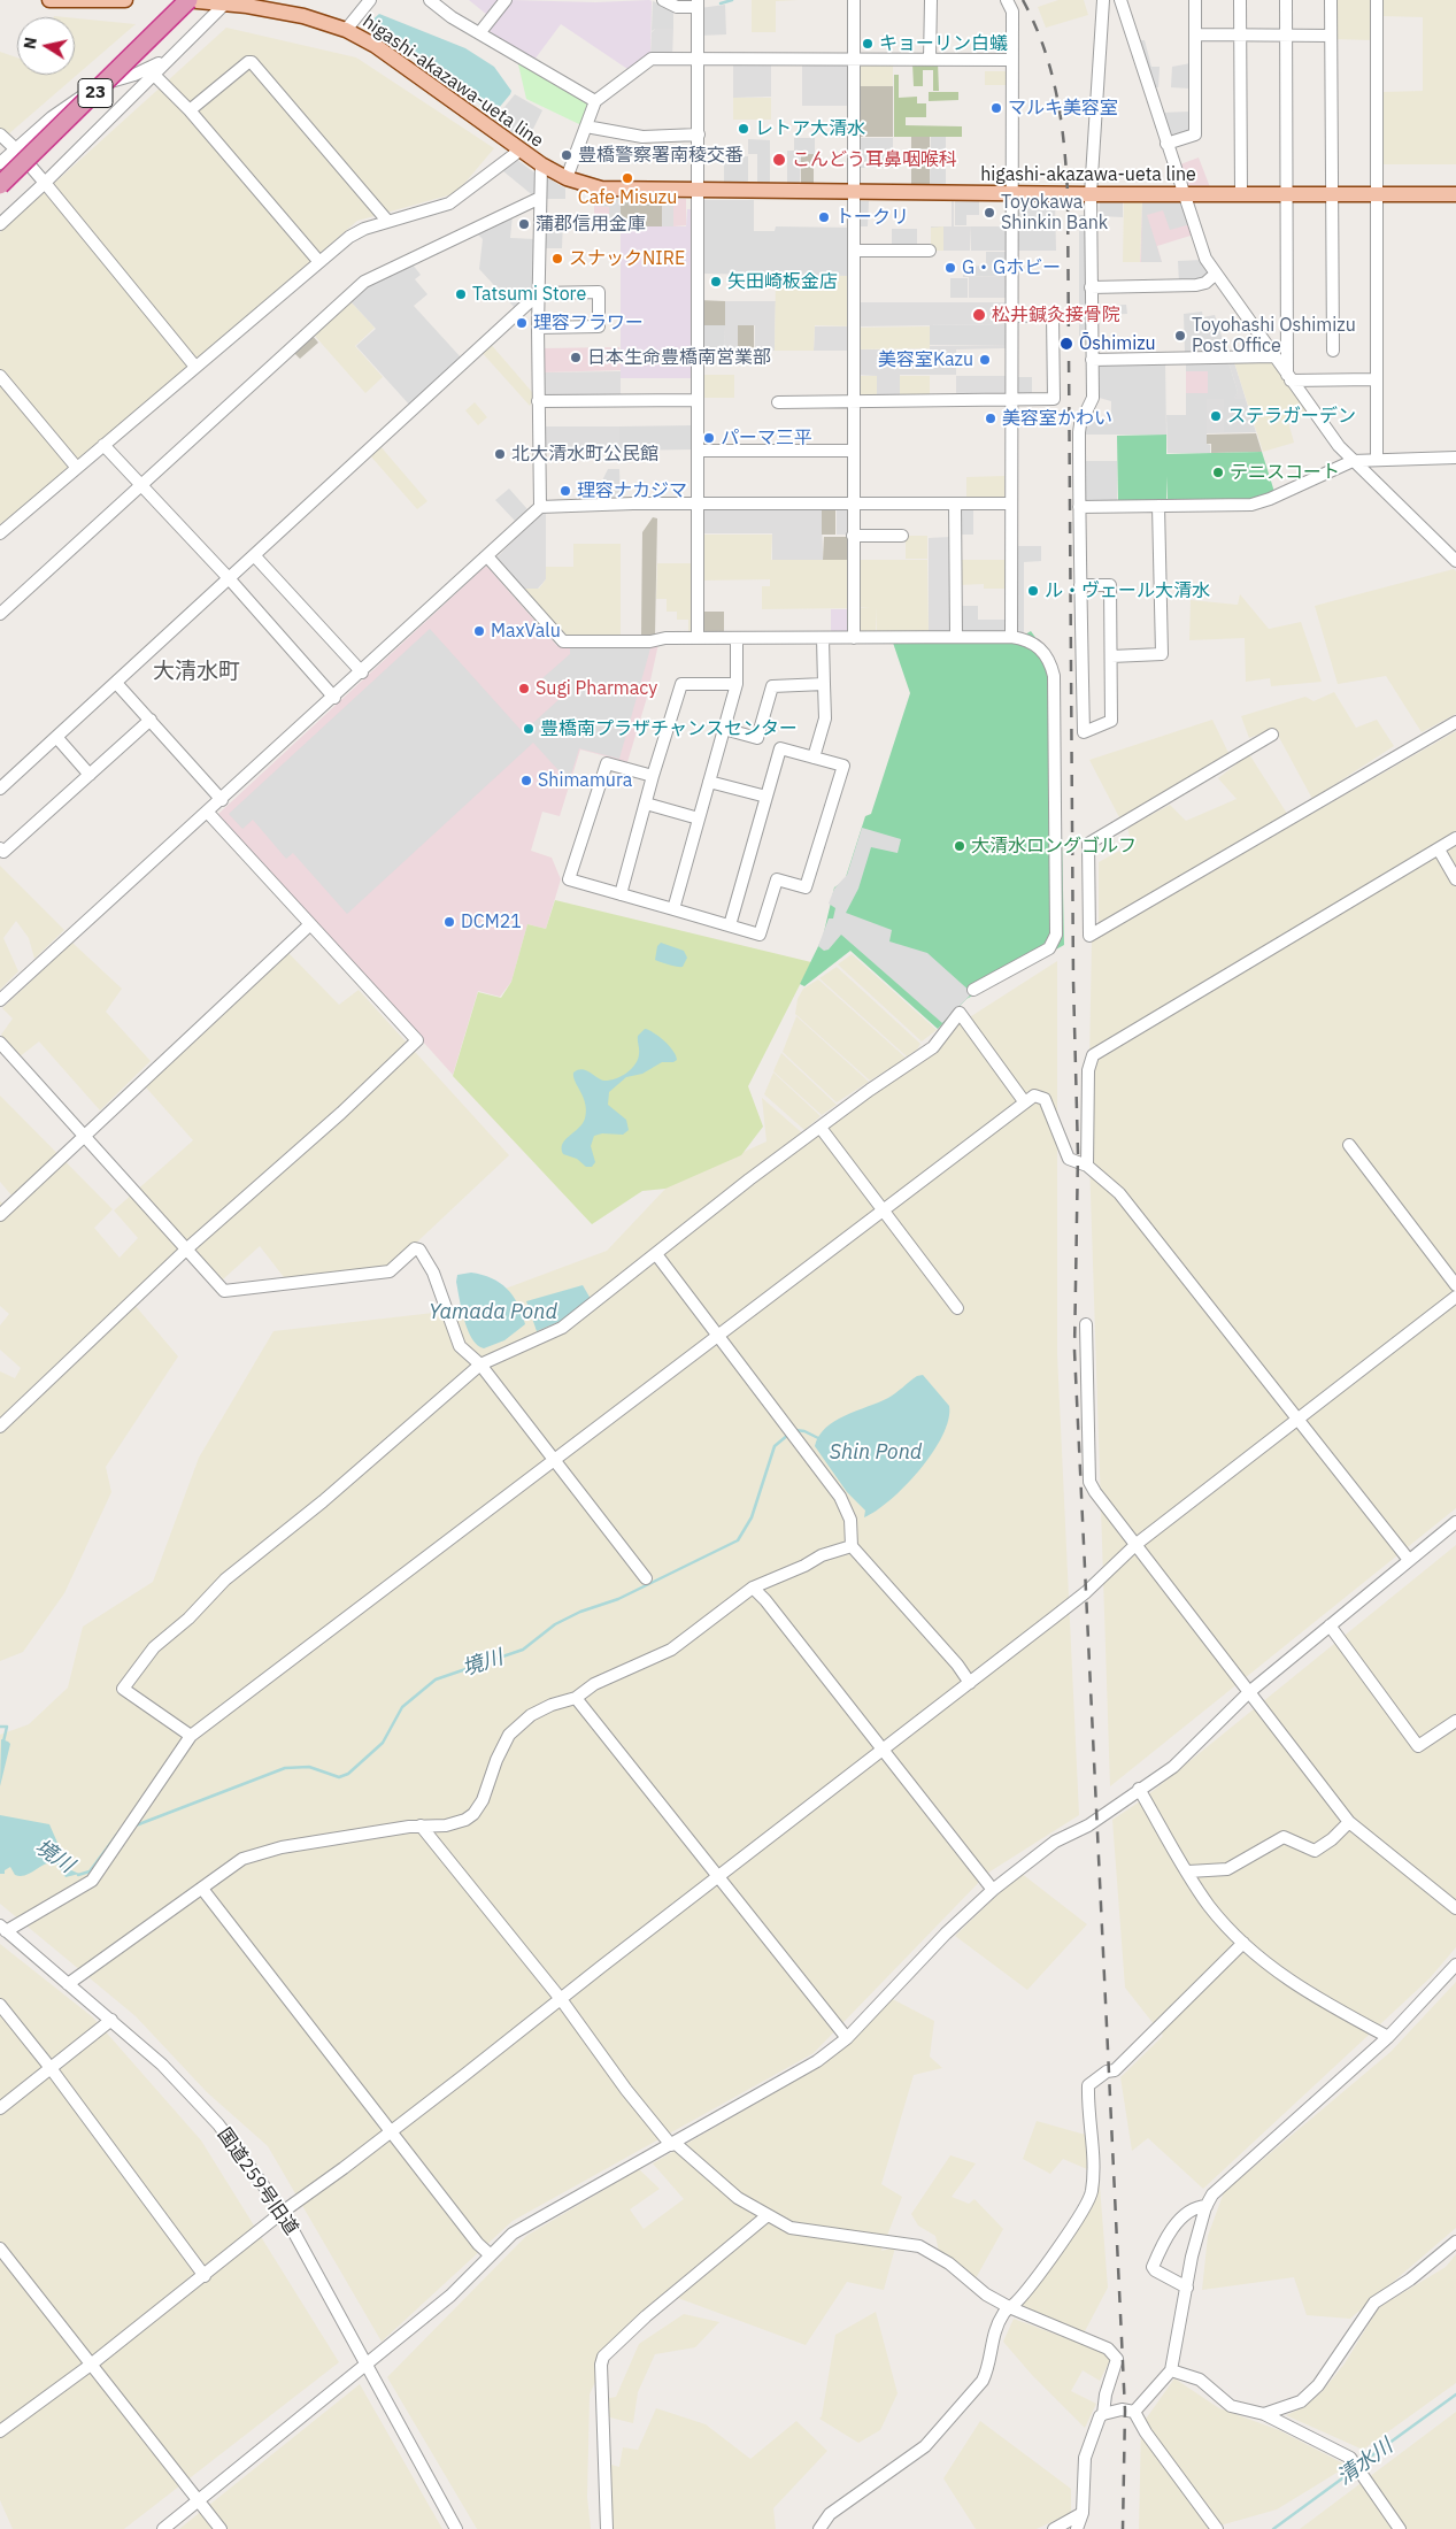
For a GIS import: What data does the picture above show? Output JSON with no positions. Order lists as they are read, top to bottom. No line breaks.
{"streets":{"highway":["23"],"main road":["higashi-akazawa-ueta line"],"street":["国道259号旧道"]},"crossings":[["higashi-akazawa-ueta line","23"]],"districts":["大清水町"],"water":["Yamada Pond","Shin Pond","境川","清水川"],"places":["キョーリン白蟻","マルキ美容室","レトア大清水","豊橋警察署南稜交番","こんどう耳鼻咽喉科","Cafe Misuzu","Toyokawa Shinkin Bank","トークリ","蒲郡信用金庫","スナックNIRE","G・Gホビー","矢田崎板金店","Tatsumi Store","松井鍼灸接骨院","理容フラワー","Toyohashi Oshimizu Post Office","Ōshimizu","日本生命豊橋南営業部","美容室Kazu","ステラガーデン","美容室かわい","パーマ三平","北大清水町公民館","テニスコート","理容ナカジマ","ル・ヴェール大清水","MaxValu","Sugi Pharmacy","豊橋南プラザチャンスセンター","Shimamura","大清水ロングゴルフ","DCM21"],"north":"left"}
